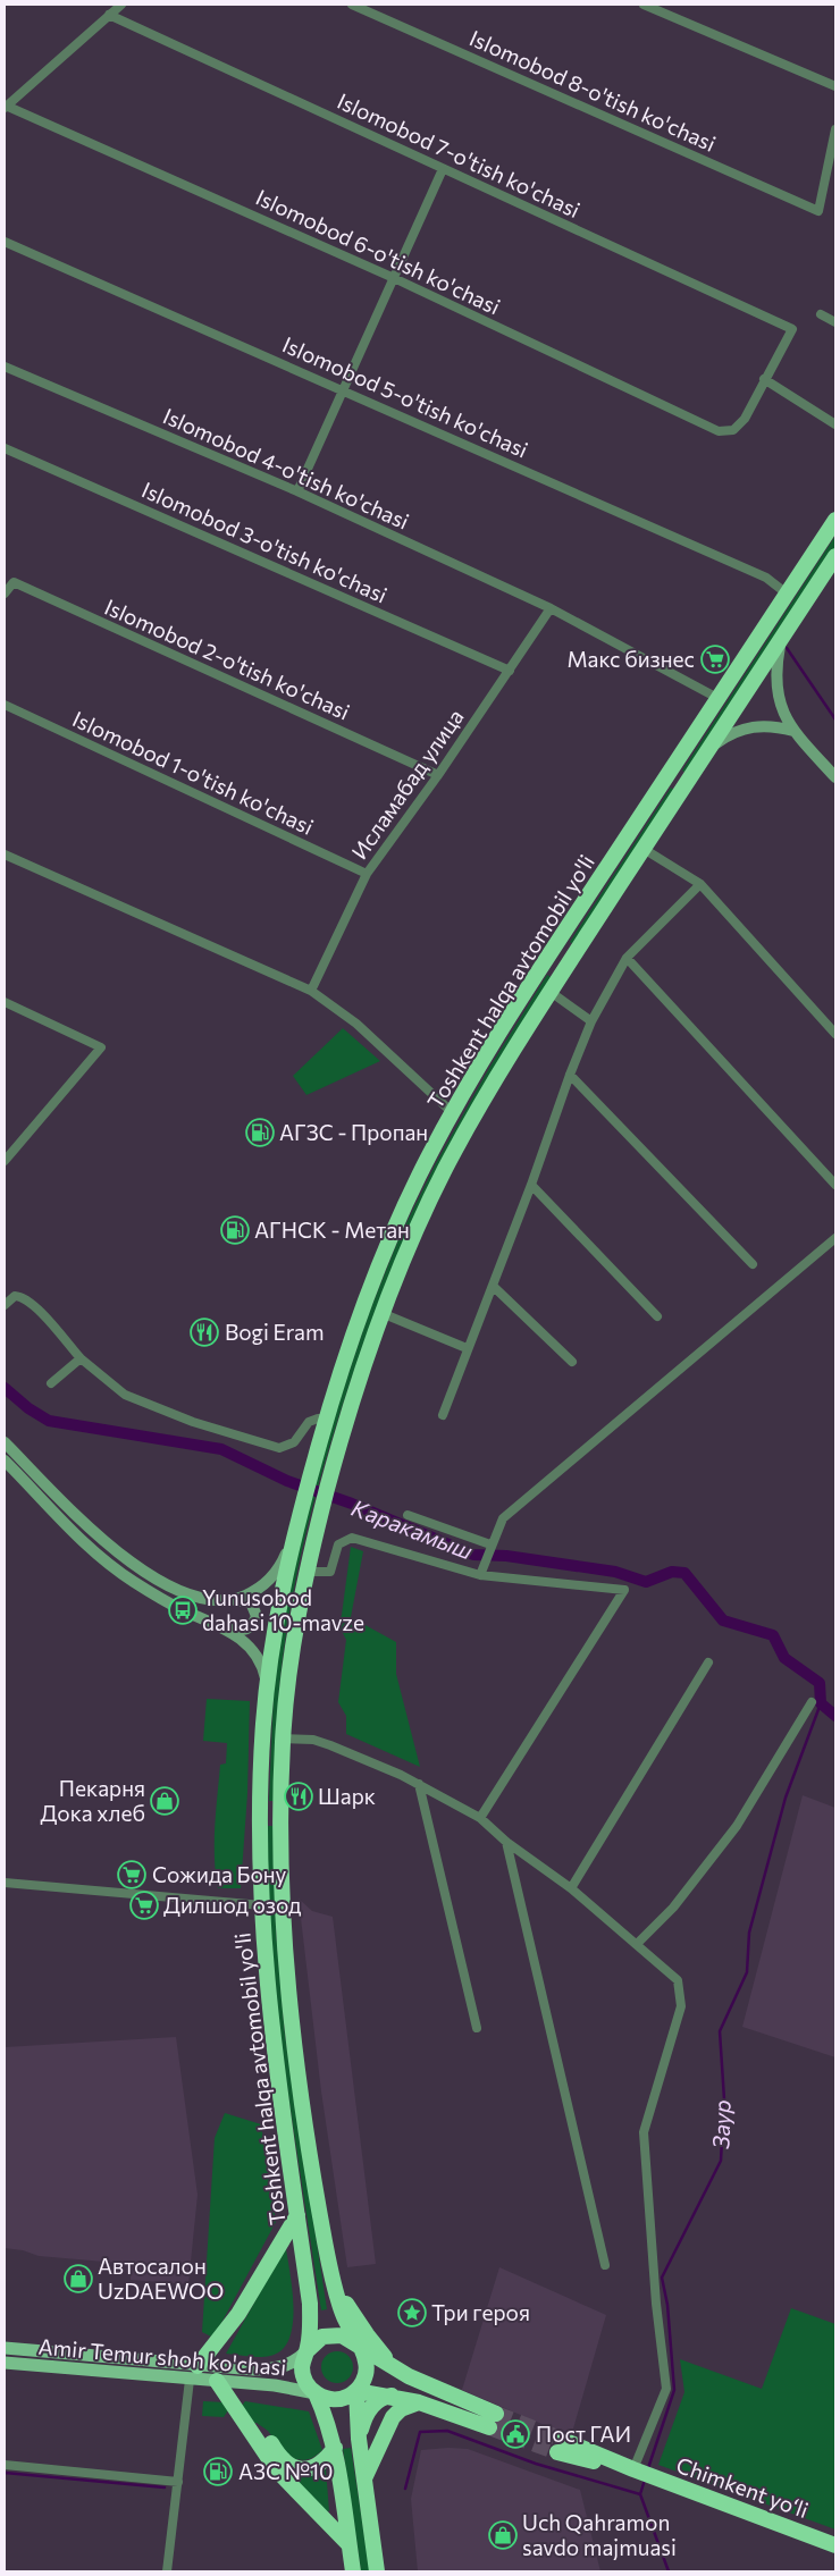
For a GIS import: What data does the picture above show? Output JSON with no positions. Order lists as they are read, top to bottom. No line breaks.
{"streets":{"highway":["Toshkent halqa avtomobil yo'li","Chimkent yo‘li"],"main road":["Amir Temur shoh ko'chasi"],"street":["Islomobod 8-o'tish ko'chasi","Islomobod 7-o'tish ko'chasi","Islomobod 6-o'tish ko'chasi","Islomobod 5-o'tish ko'chasi","Islomobod 4-o'tish ko'chasi","Islomobod 3-o'tish ko'chasi","Islomobod 2-o'tish ko'chasi","Islomobod 1-o'tish ko'chasi","Исламабад улица"]},"crossings":[["Islomobod 7-o'tish ko'chasi","Islomobod 6-o'tish ko'chasi"],["Islomobod 5-o'tish ko'chasi","Toshkent halqa avtomobil yo'li"],["Islomobod 4-o'tish ko'chasi","Исламабад улица"],["Islomobod 4-o'tish ko'chasi","Toshkent halqa avtomobil yo'li"],["Islomobod 3-o'tish ko'chasi","Исламабад улица"],["Islomobod 2-o'tish ko'chasi","Исламабад улица"],["Islomobod 1-o'tish ko'chasi","Исламабад улица"],["Toshkent halqa avtomobil yo'li","Amir Temur shoh ko'chasi"]],"water":["Каракамыш","Заур"],"places":{"supermarket":["Макс бизнес","Сожида Бону","Дилшод озод"],"fuel station":["АГЗС - Пропан","АГНСК - Метан","АЗС №10"],"restaurant":["Bogi Eram","Шарк"],"bus stop":["Yunusobod dahasi 10-mavze"],"shop":["Пекарня Дока хлеб","Автосалон UzDAEWOO","Uch Qahramon savdo majmuasi"],"place":["Три героя"],"public building":["Пост ГАИ"]}}
